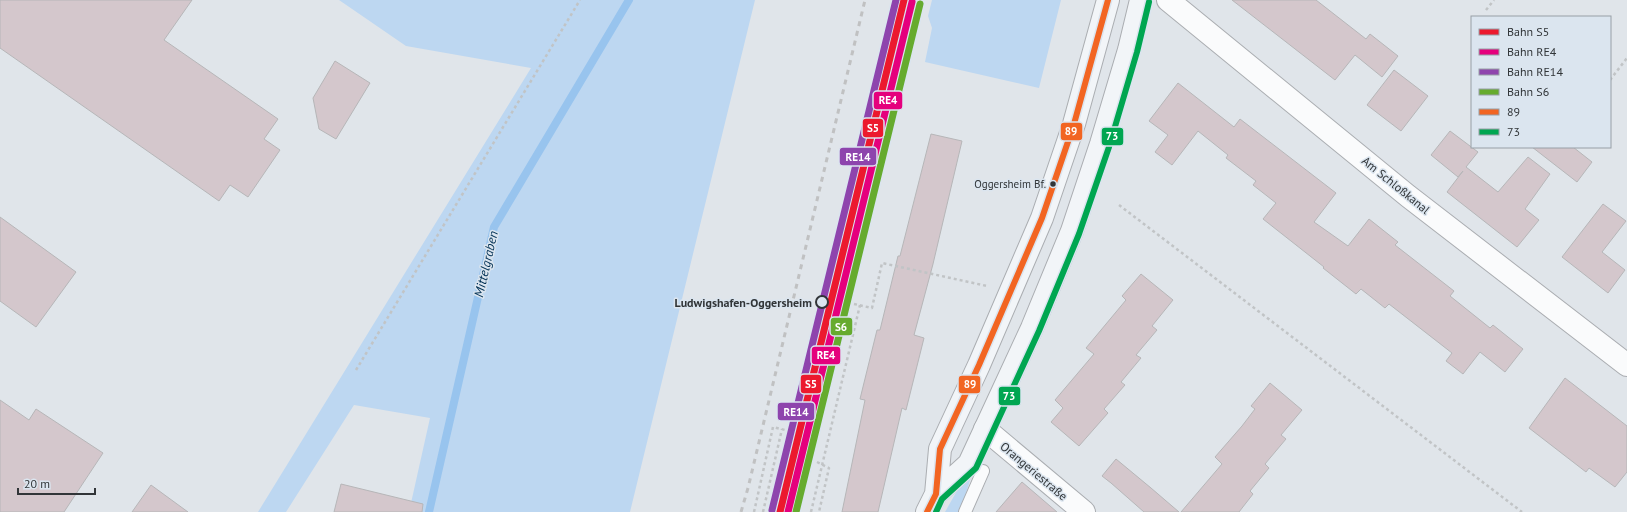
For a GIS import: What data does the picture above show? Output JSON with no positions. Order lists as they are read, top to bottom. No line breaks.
{"streets":{"street":["Am Schloßkanal","Orangeriestraße"]},"water":["Mittelgraben"],"places":["Oggersheim Bf.","Ludwigshafen-Oggersheim"],"lines":["rail line S5","rail line RE14","transit line 89","rail line RE4","transit line 73","rail line S6"],"legend":["Bahn S5","Bahn RE4","Bahn RE14","Bahn S6","89","73"],"scale_bar":"20 m"}
